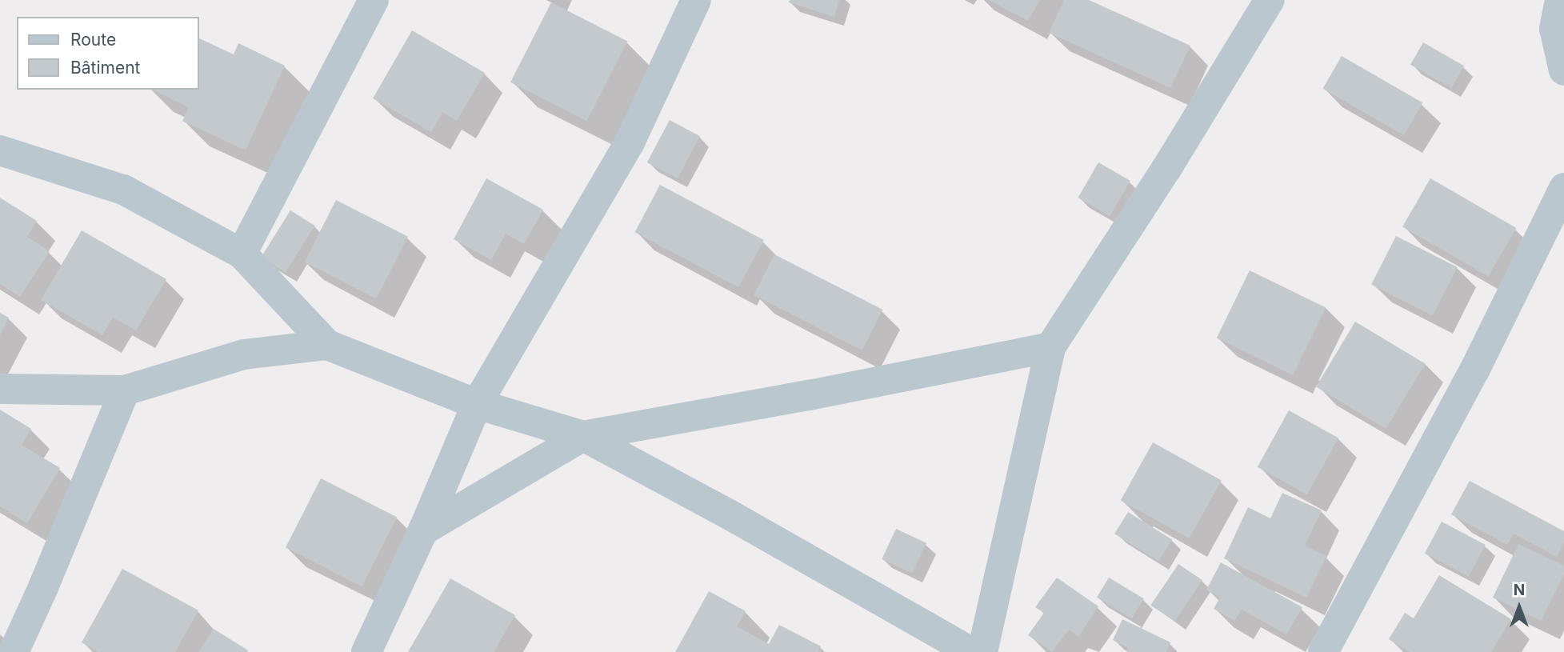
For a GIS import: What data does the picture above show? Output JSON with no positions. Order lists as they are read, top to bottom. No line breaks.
{"legend":["Route","Bâtiment"],"north":"top"}
